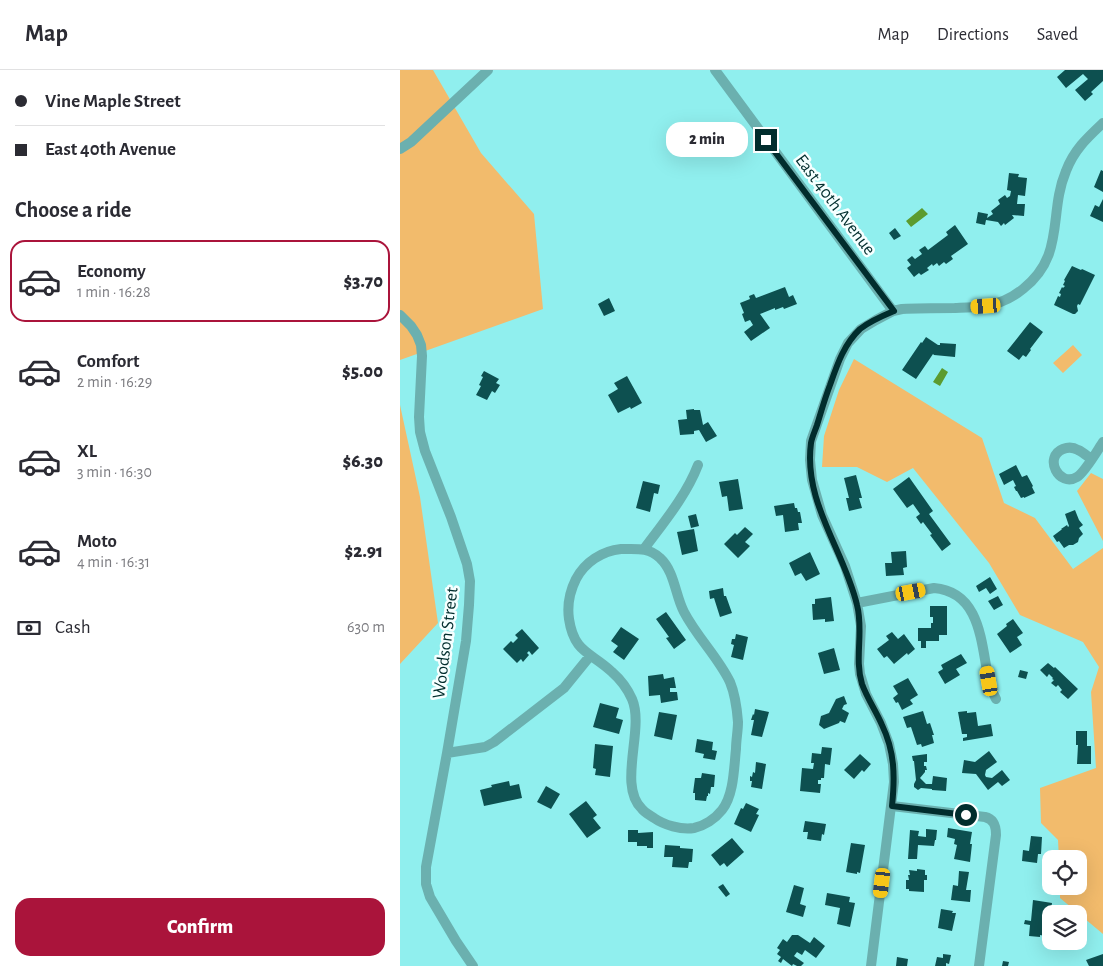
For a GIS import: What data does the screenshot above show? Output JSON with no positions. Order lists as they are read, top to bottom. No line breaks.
{"streets":{"street":["East 40th Avenue","Woodson Street"]},"page":{"header":"Map","nav":["Map","Directions","Saved"],"banner":["Vine Maple Street","East 40th Avenue"],"bubble":"2 min","heading":"Choose a ride","list":[{"name":"Economy","note":"1 min · 16:28","value":"$3.70"},{"name":"Comfort","note":"2 min · 16:29","value":"$5.00"},{"name":"XL","note":"3 min · 16:30","value":"$6.30"},{"name":"Moto","note":"4 min · 16:31","value":"$2.91"}],"pay":["Cash","630 m"],"buttons":"Confirm"}}
